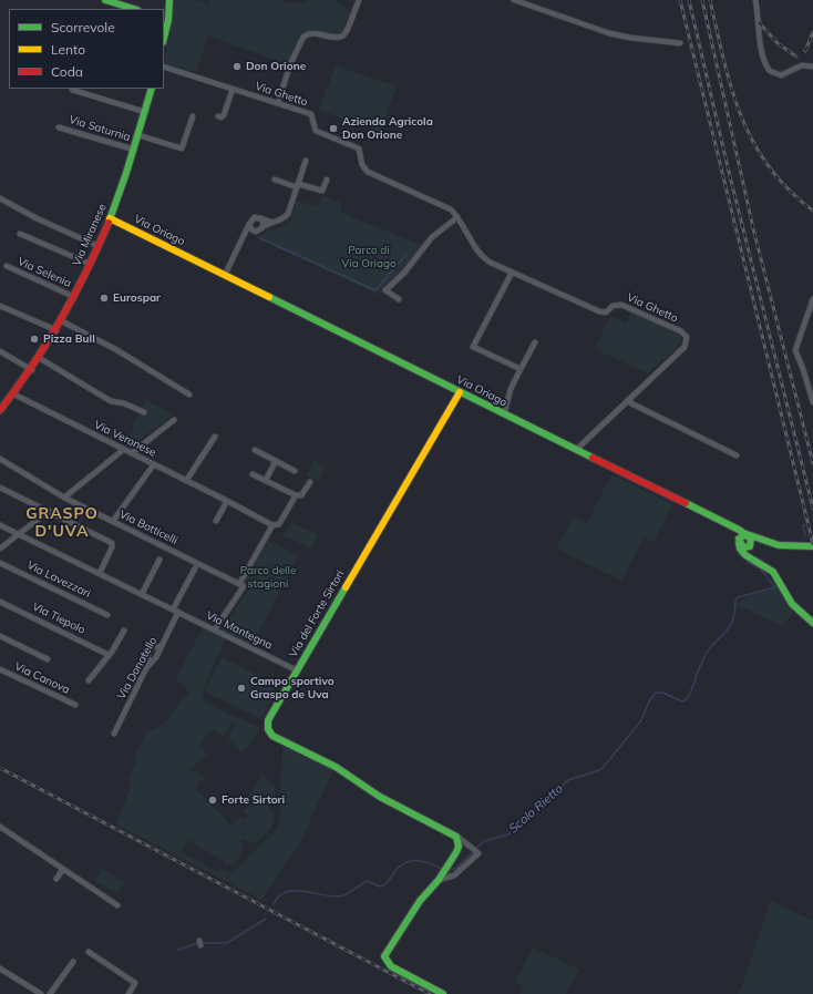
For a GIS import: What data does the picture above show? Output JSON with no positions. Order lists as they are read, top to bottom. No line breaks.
{"streets":{"street":["Via Ghetto","Via Saturnia","Via Oriago","Via Miranese","Via Selenia","Via Veronese","Via Botticelli","Via Lavezzari","Via del Forte Sirtori","Via Tiepolo","Via Mantegna","Via Donatello","Via Canova"]},"crossings":[["Via Ghetto","Via Oriago"],["Via Saturnia","Via Miranese"],["Via Oriago","Via Miranese"],["Via Oriago","Via del Forte Sirtori"],["Via Miranese","Via Selenia"],["Via Miranese","Via Veronese"],["Via del Forte Sirtori","Via Mantegna"],["Via Mantegna","Via Donatello"]],"districts":["GRASPO D'UVA"],"water":["Scolo Rietto"],"parks":["Parco di Via Oriago","Parco delle stagioni"],"places":["Don Orione","Azienda Agricola Don Orione","Eurospar","Pizza Bull","Campo sportivo Graspo de Uva","Forte Sirtori"],"legend":["Scorrevole","Lento","Coda"]}
